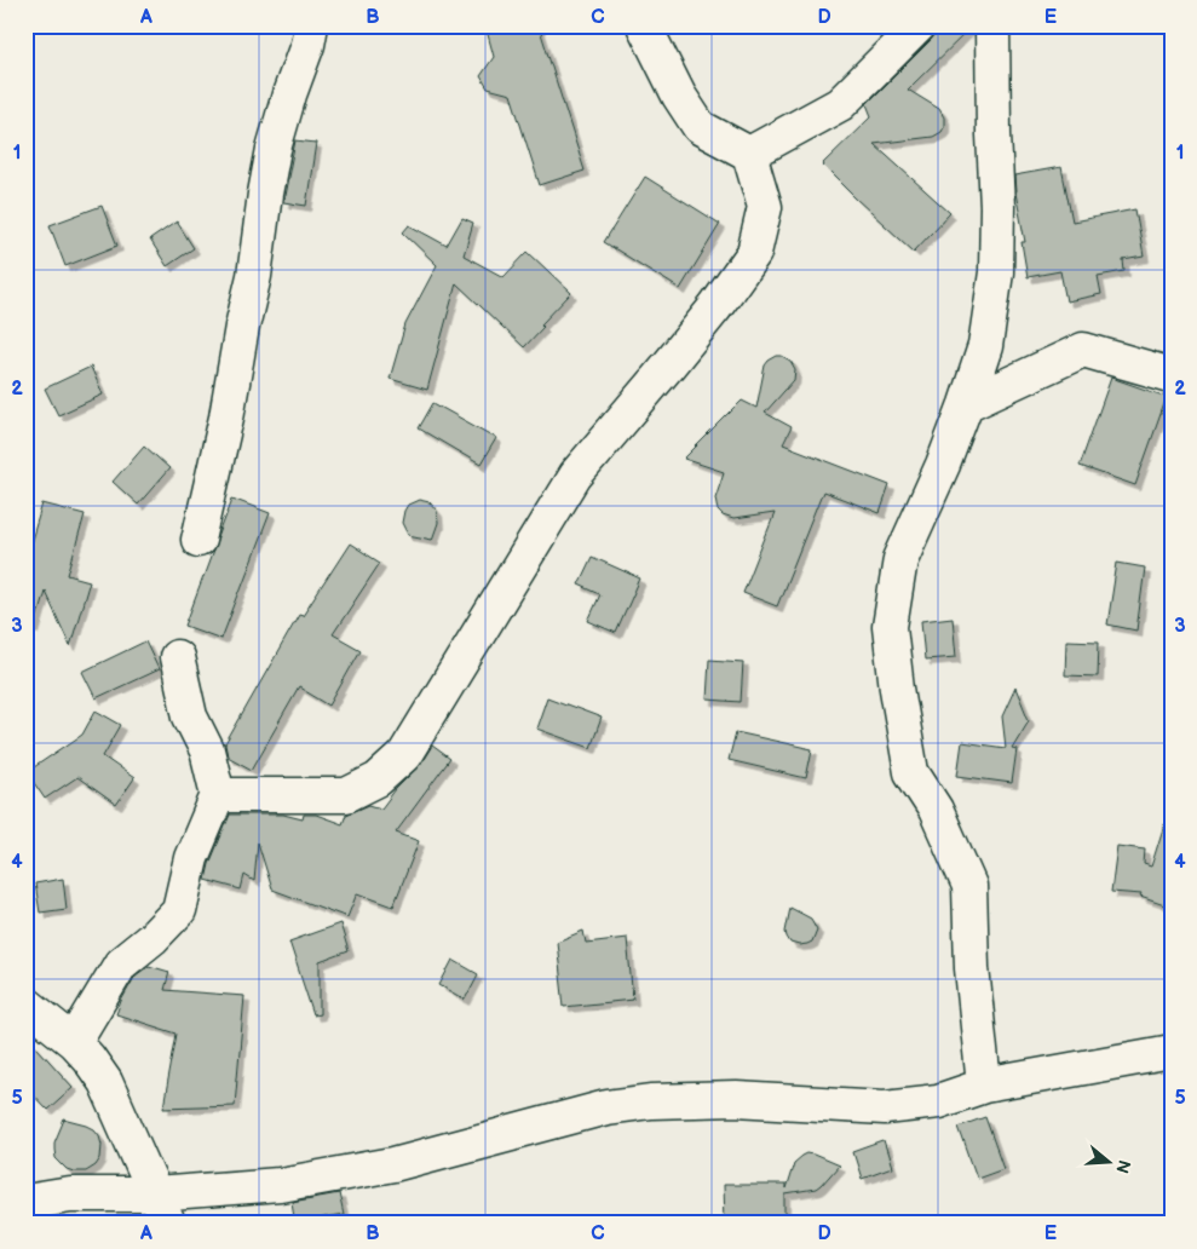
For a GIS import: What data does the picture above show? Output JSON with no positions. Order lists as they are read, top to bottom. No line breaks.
{"north":"right","grid":{"columns":["A","B","C","D","E"],"rows":["1","2","3","4","5"]}}
